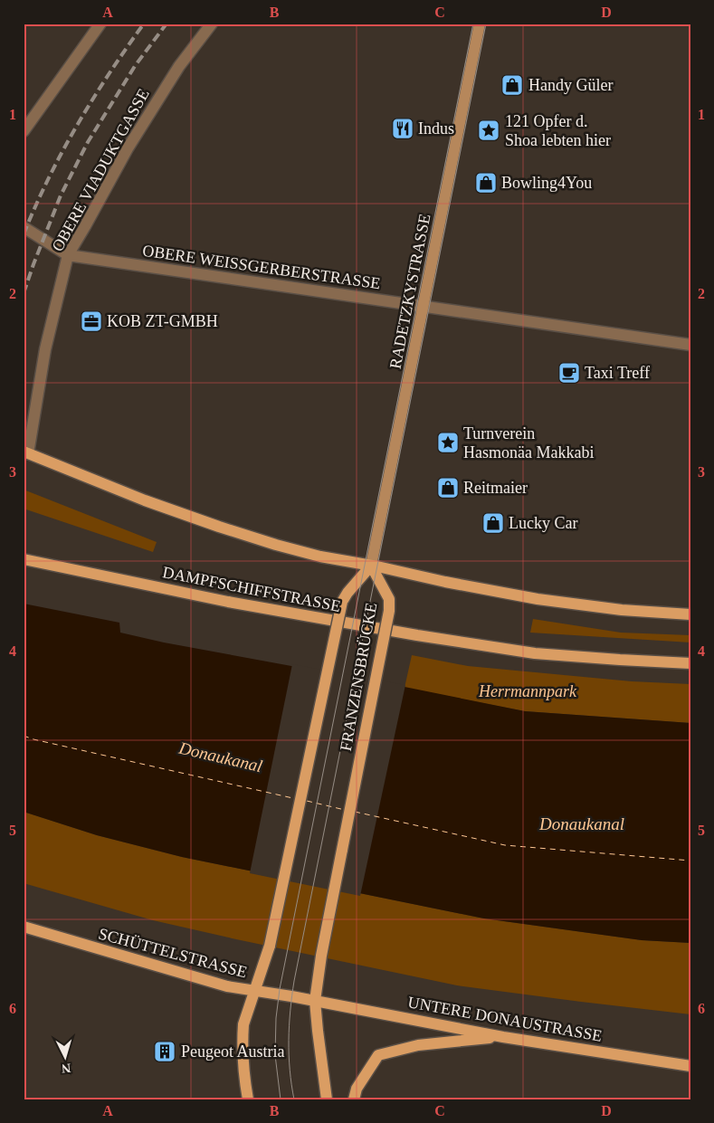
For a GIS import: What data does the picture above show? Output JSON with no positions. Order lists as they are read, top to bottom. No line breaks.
{"streets":{"main road":["DAMPFSCHIFFSTRASSE","FRANZENSBRÜCKE","SCHÜTTELSTRASSE","UNTERE DONAUSTRASSE"],"street":["OBERE VIADUKTGASSE","OBERE WEISSGERBERSTRASSE","RADETZKYSTRASSE"]},"crossings":[["OBERE VIADUKTGASSE","OBERE WEISSGERBERSTRASSE"],["OBERE WEISSGERBERSTRASSE","RADETZKYSTRASSE"],["RADETZKYSTRASSE","FRANZENSBRÜCKE"],["FRANZENSBRÜCKE","SCHÜTTELSTRASSE"],["FRANZENSBRÜCKE","UNTERE DONAUSTRASSE"],["SCHÜTTELSTRASSE","UNTERE DONAUSTRASSE"]],"water":["Donaukanal"],"parks":["Herrmannpark"],"places":{"shop":["Handy Güler","Bowling4You","Reitmaier","Lucky Car"],"restaurant":["Indus"],"place":["121 Opfer d. Shoa lebten hier","Turnverein Hasmonäa Makkabi"],"office":["KOB ZT-GMBH"],"cafe":["Taxi Treff"],"building":["Peugeot Austria"]},"north":"bottom","grid":{"columns":["A","B","C","D"],"rows":["1","2","3","4","5","6"]}}
